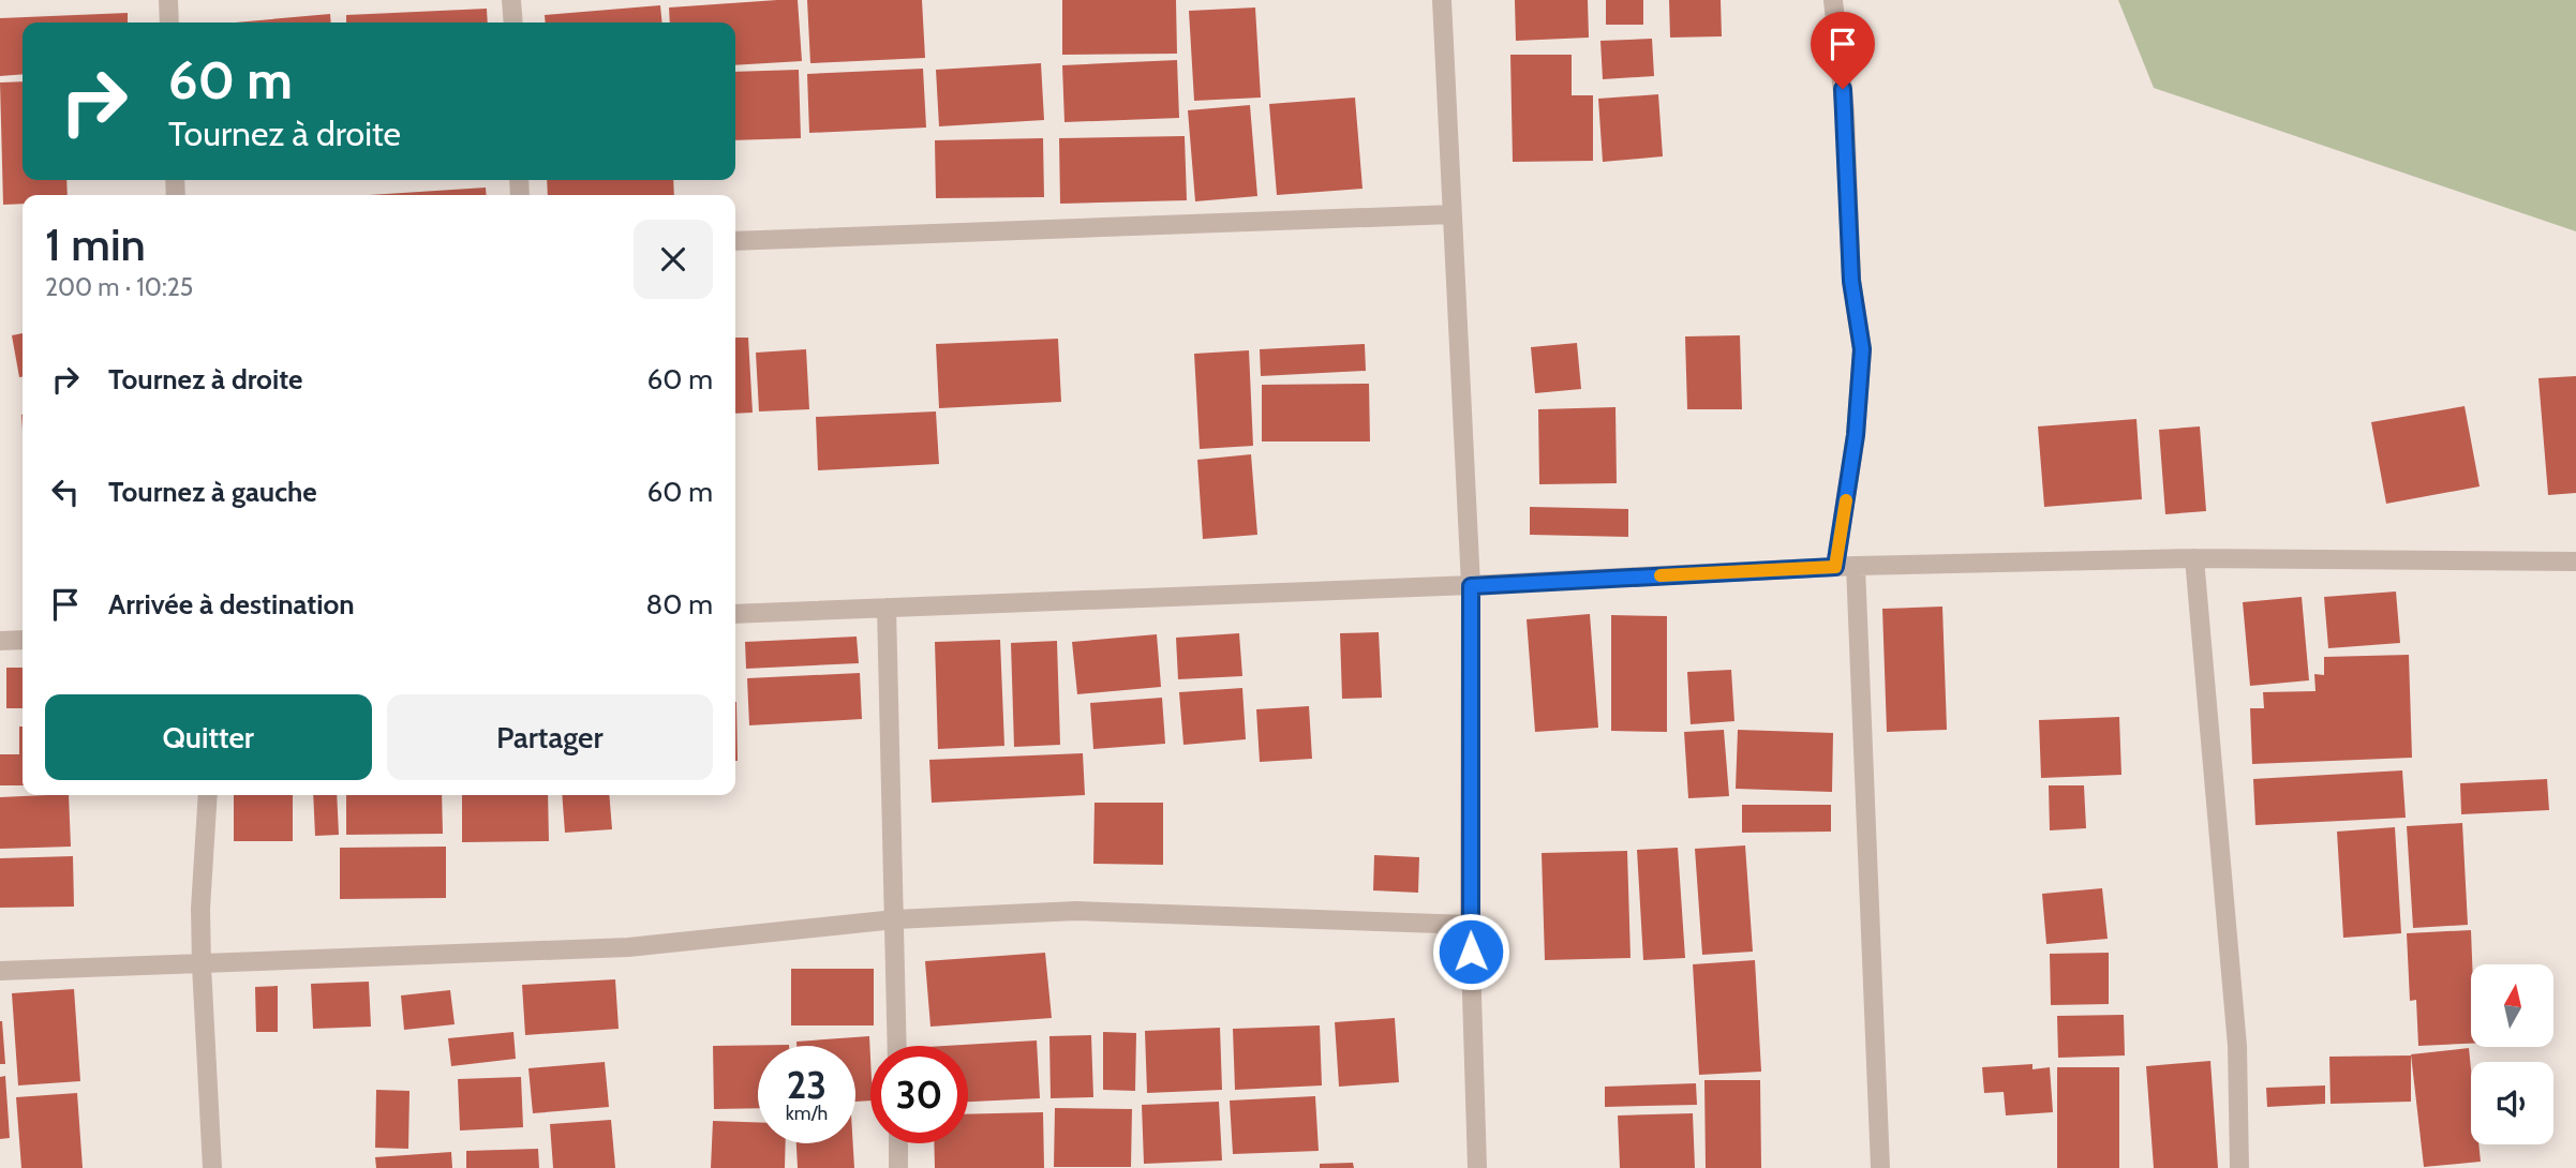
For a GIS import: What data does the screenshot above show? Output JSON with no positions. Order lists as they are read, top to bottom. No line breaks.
{"north":"top","page":{"turn":["60 m","Tournez à droite"],"heading":["1 min","200 m · 10:25"],"list":[{"name":"Tournez à droite","value":"60 m"},{"name":"Tournez à gauche","value":"60 m"},{"name":"Arrivée à destination","value":"80 m"}],"buttons":["Quitter","Partager"],"speed":"23 km/h","limit":"30"}}
